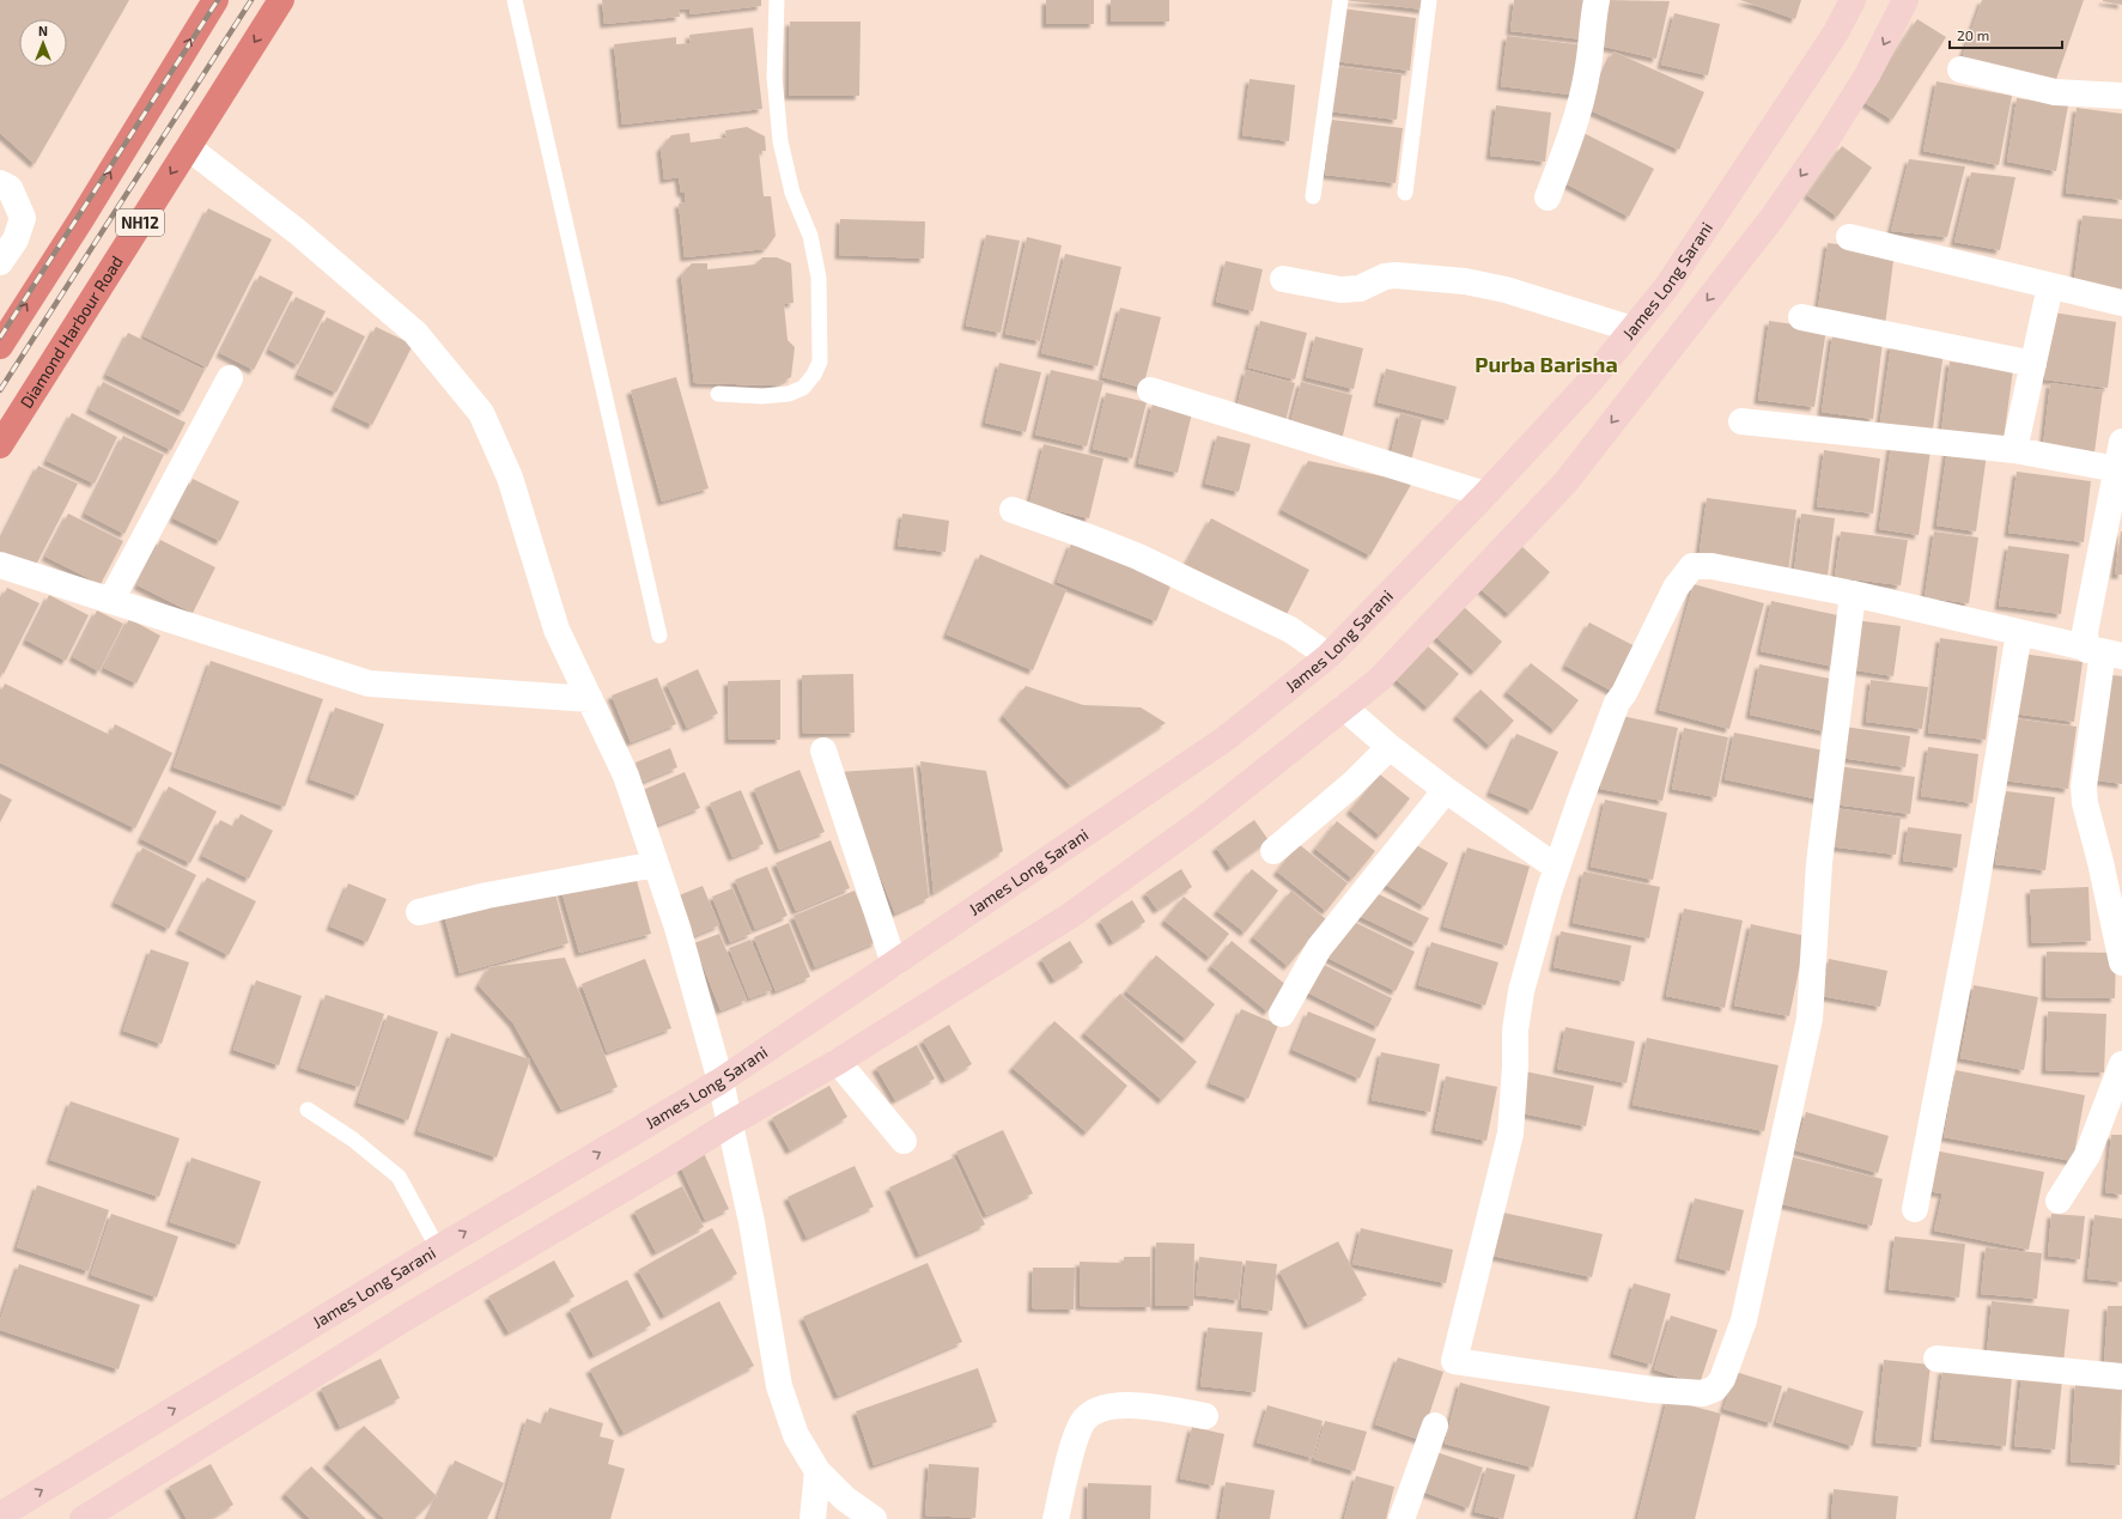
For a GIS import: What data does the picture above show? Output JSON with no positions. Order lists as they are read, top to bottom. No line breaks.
{"streets":{"highway":["NH12","Diamond Harbour Road"],"main road":["James Long Sarani"]},"districts":["Purba Barisha"],"scale_bar":"20 m","north":"top"}
